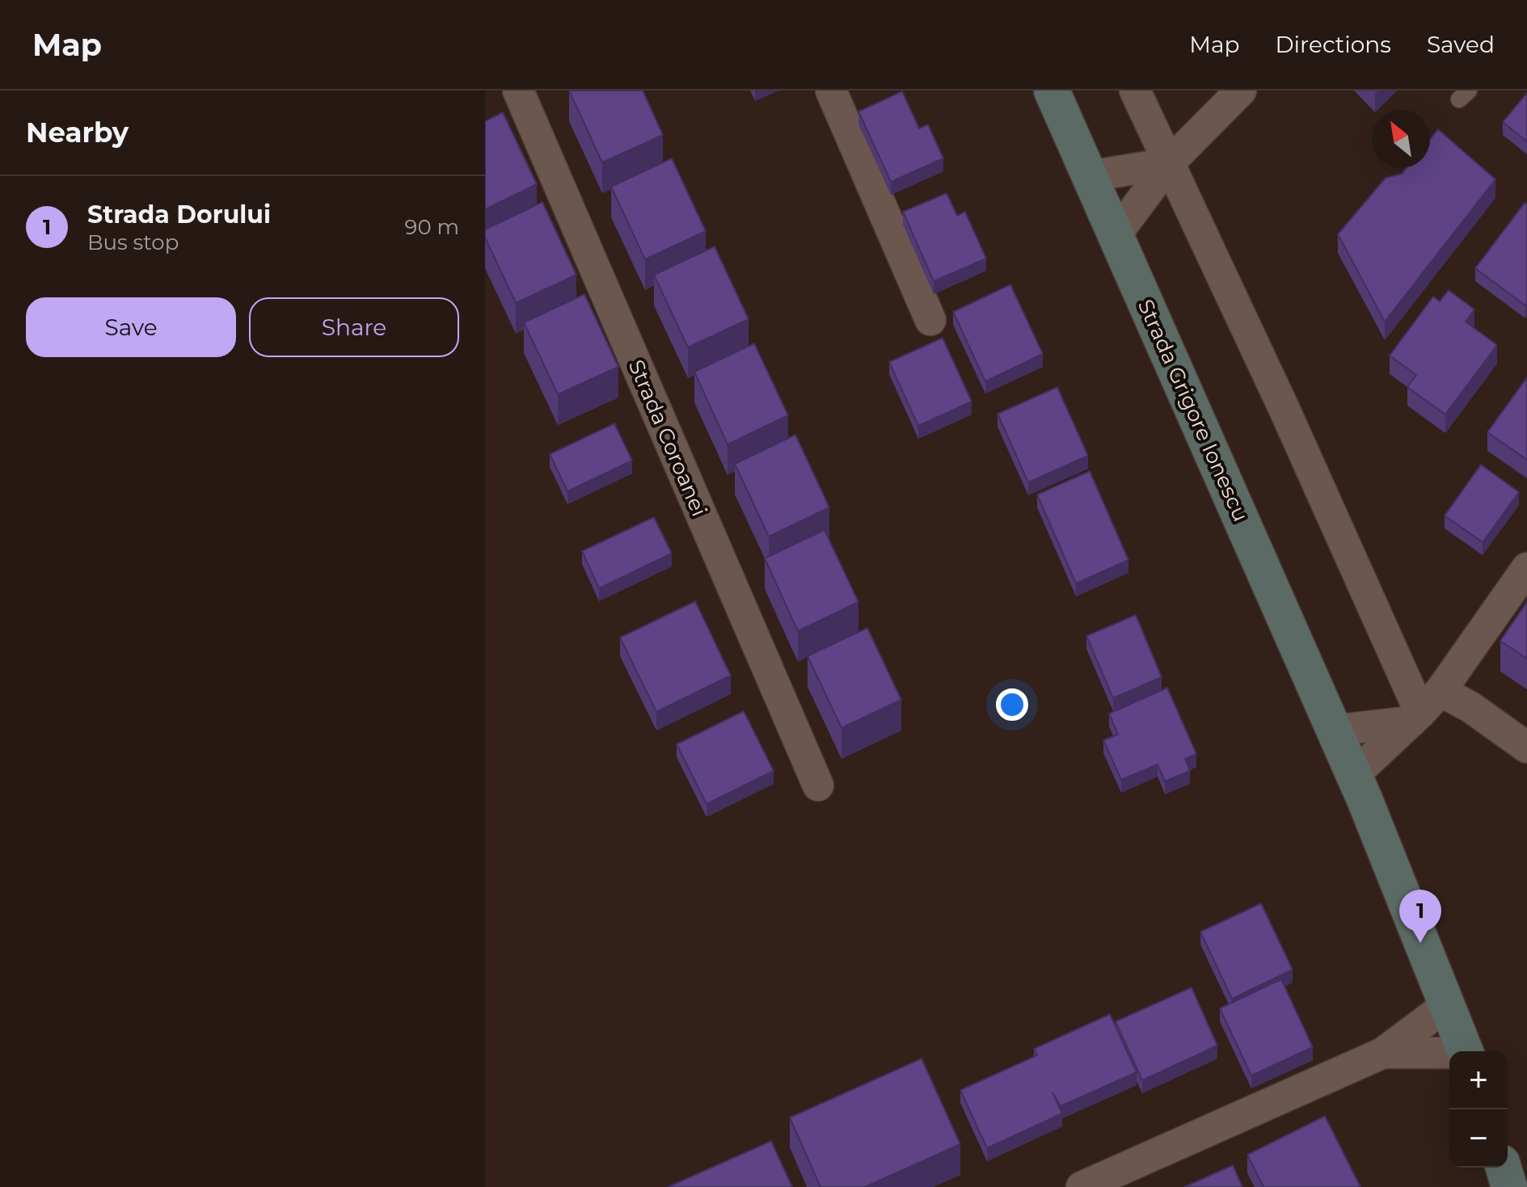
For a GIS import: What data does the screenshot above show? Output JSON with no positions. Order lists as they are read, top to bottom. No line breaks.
{"streets":{"main road":["Strada Grigore Ionescu"],"street":["Strada Coroanei"]},"north":"top left","page":{"header":"Map","nav":["Map","Directions","Saved"],"heading":"Nearby","list":[{"mark":"1","name":"Strada Dorului","note":"Bus stop","value":"90 m"}],"buttons":["Save","Share"],"pins":"1","map_buttons":["+","−"]}}
